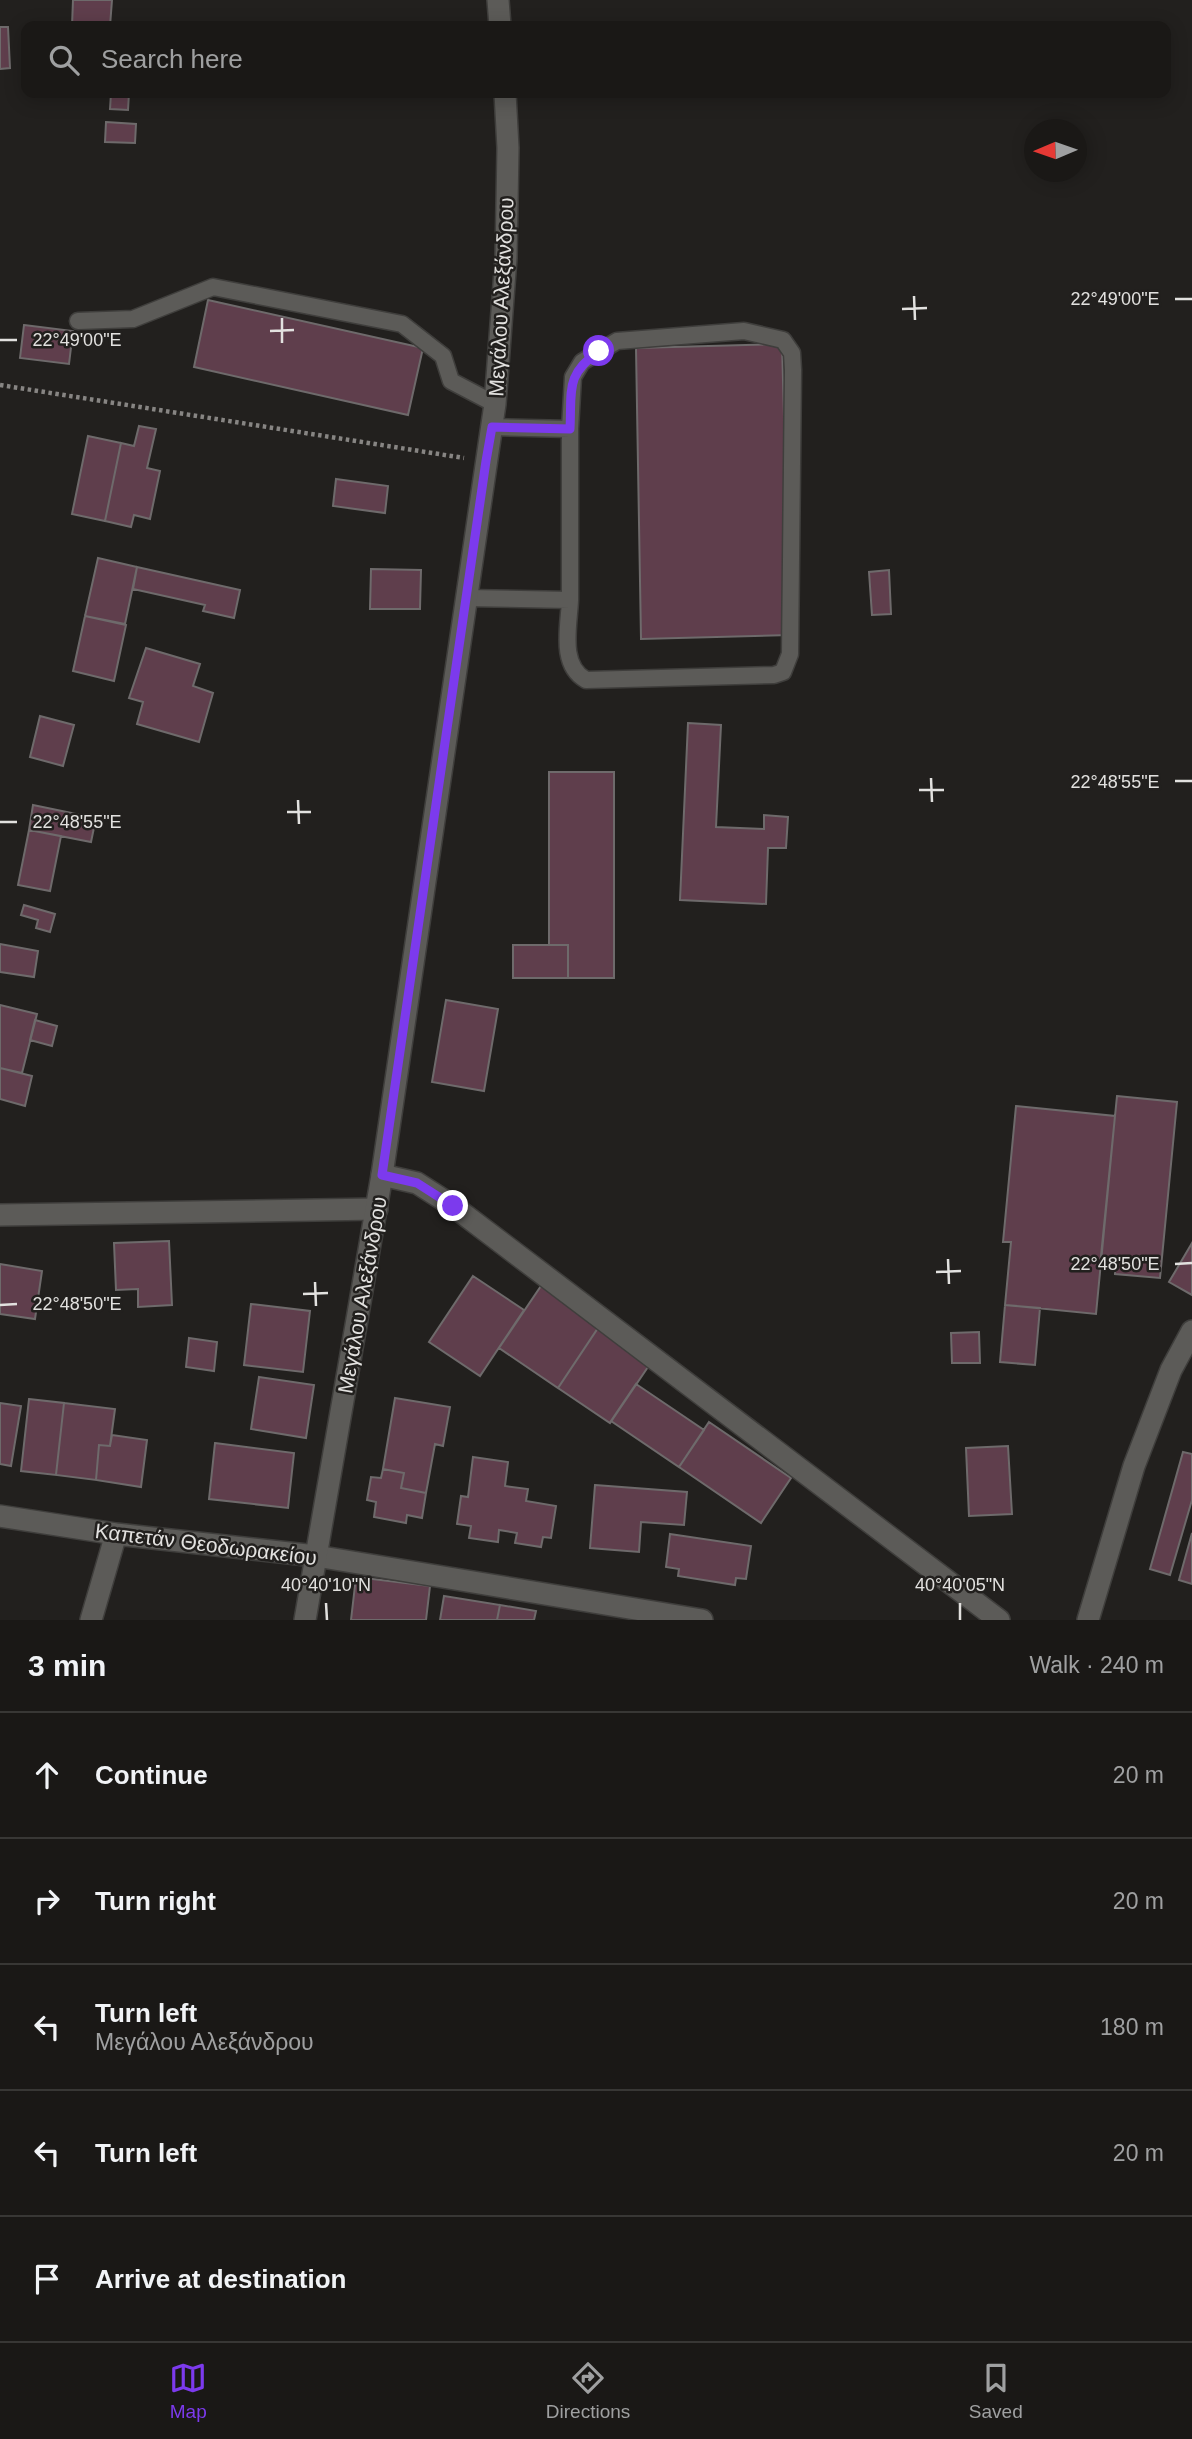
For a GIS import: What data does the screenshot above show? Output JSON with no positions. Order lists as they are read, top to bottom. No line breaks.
{"streets":{"street":["Μεγάλου Αλεξάνδρου","Καπετάν Θεοδωρακείου"]},"crossings":[["Μεγάλου Αλεξάνδρου","Καπετάν Θεοδωρακείου"]],"north":"left","page":{"search":"Search here","heading":["3 min","Walk · 240 m"],"list":[["Continue","20 m"],["Turn right","20 m"],["Turn left","Μεγάλου Αλεξάνδρου","180 m"],["Turn left","20 m"],"Arrive at destination"],"nav":["Map","Directions","Saved"]},"coordinates":["22°49'00\"E","22°48'55\"E","22°48'50\"E","40°40'10\"N","40°40'05\"N"]}
